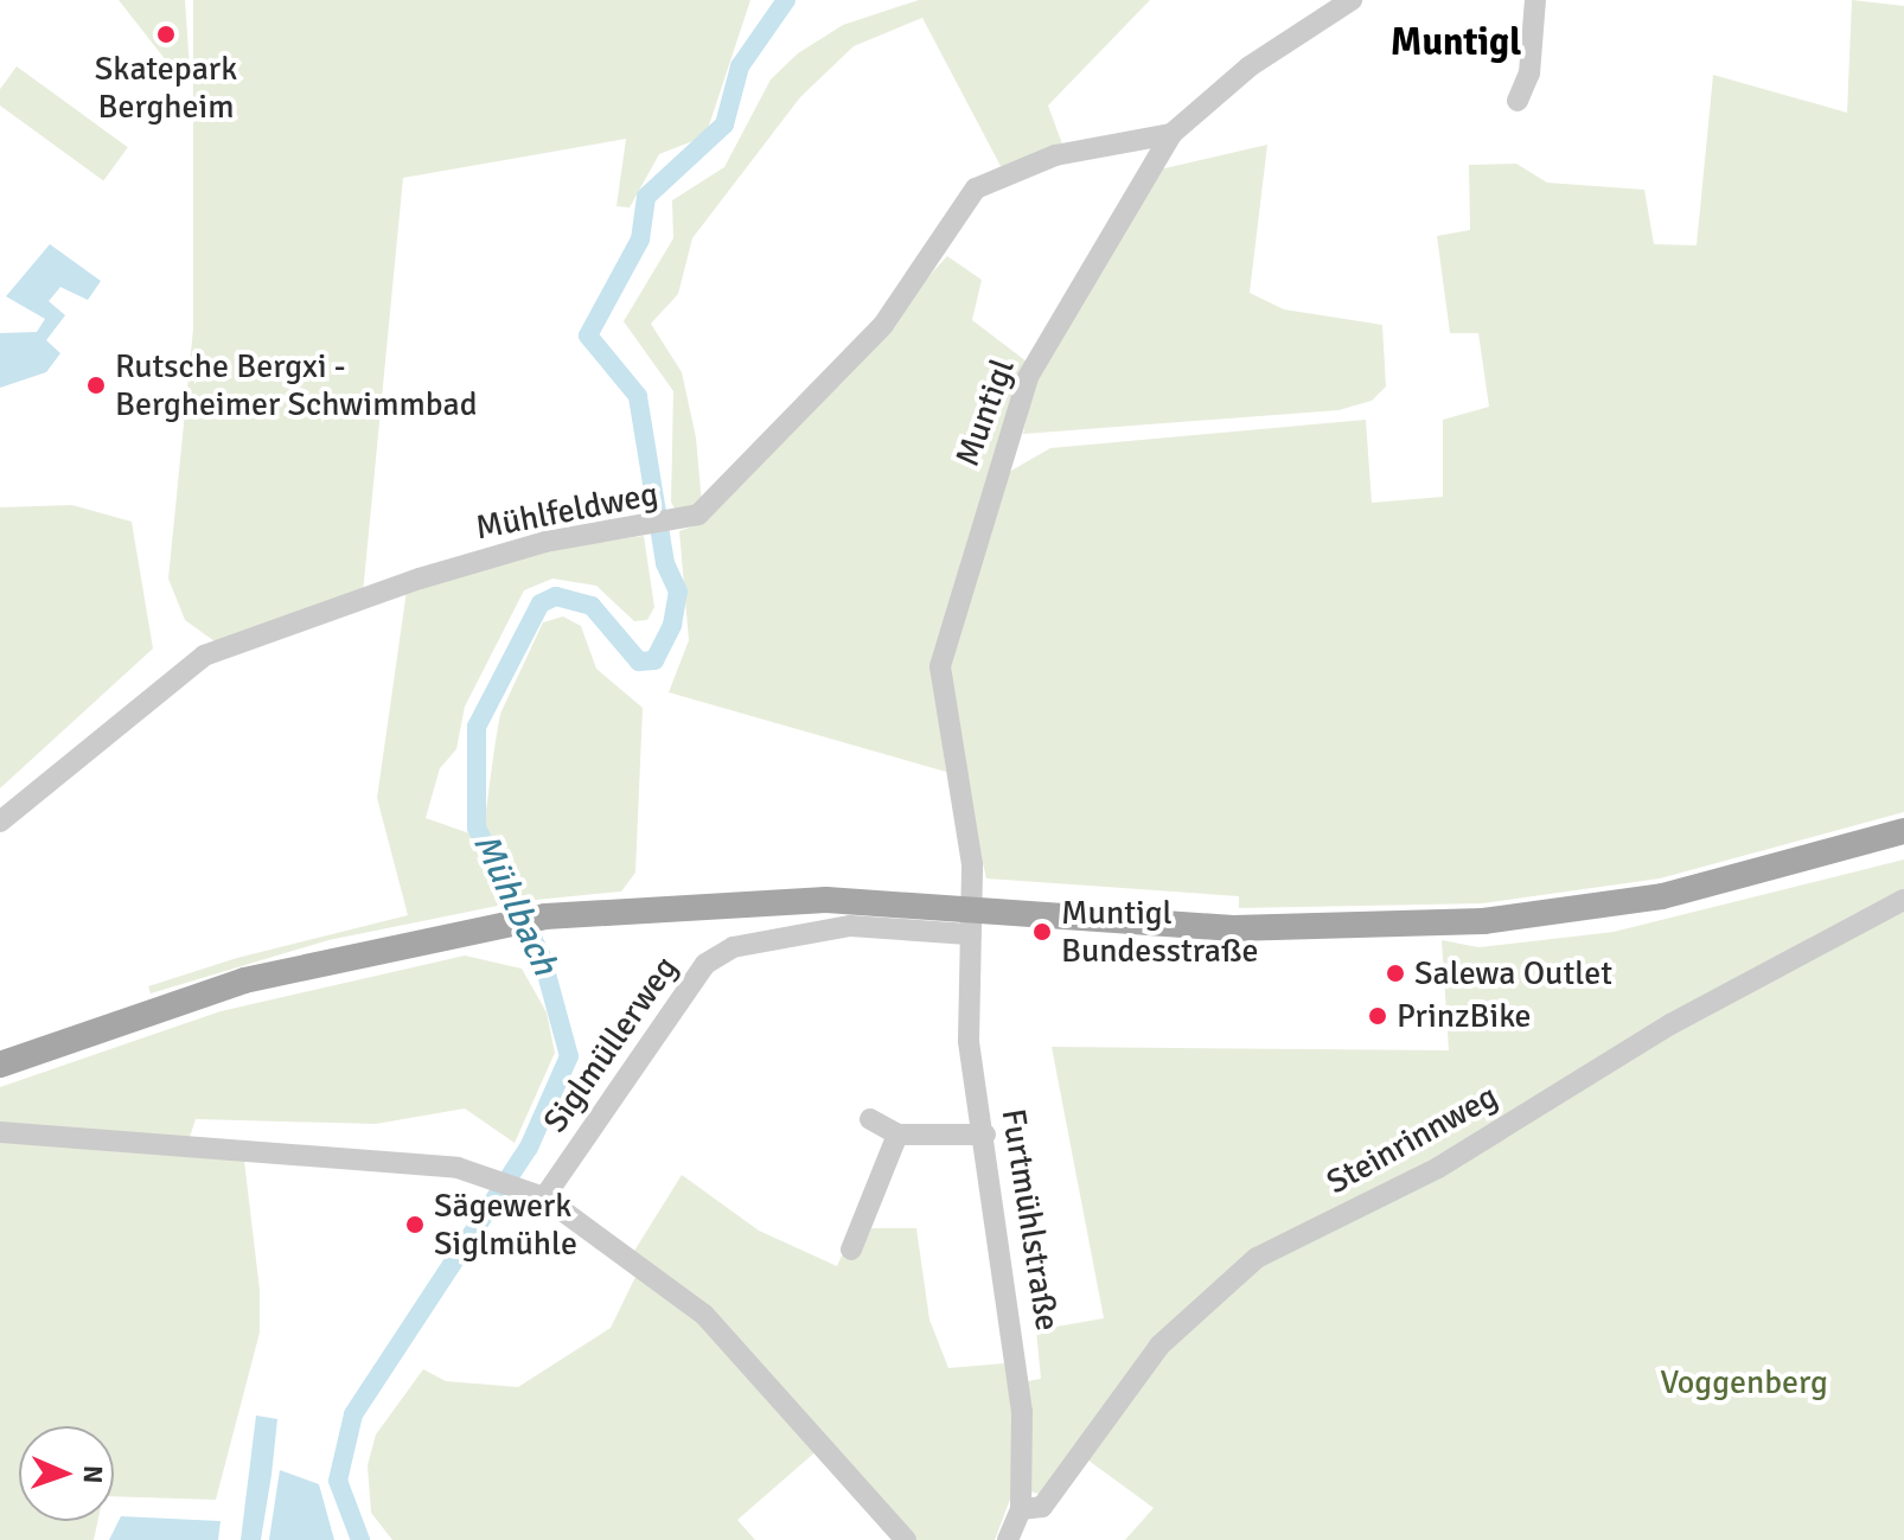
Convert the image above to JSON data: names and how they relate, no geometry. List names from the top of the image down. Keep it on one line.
{"streets":{"street":["Muntigl","Mühlfeldweg","Siglmüllerweg","Steinrinnweg","Furtmühlstraße"]},"crossings":[["Muntigl","Mühlfeldweg"],["Muntigl","Siglmüllerweg"],["Muntigl","Furtmühlstraße"],["Siglmüllerweg","Furtmühlstraße"],["Steinrinnweg","Furtmühlstraße"]],"districts":["Muntigl"],"water":["Mühlbach"],"parks":["Voggenberg"],"places":["Skatepark Bergheim","Rutsche Bergxi - Bergheimer Schwimmbad","Muntigl Bundesstraße","Salewa Outlet","PrinzBike","Sägewerk Siglmühle"],"north":"right"}
